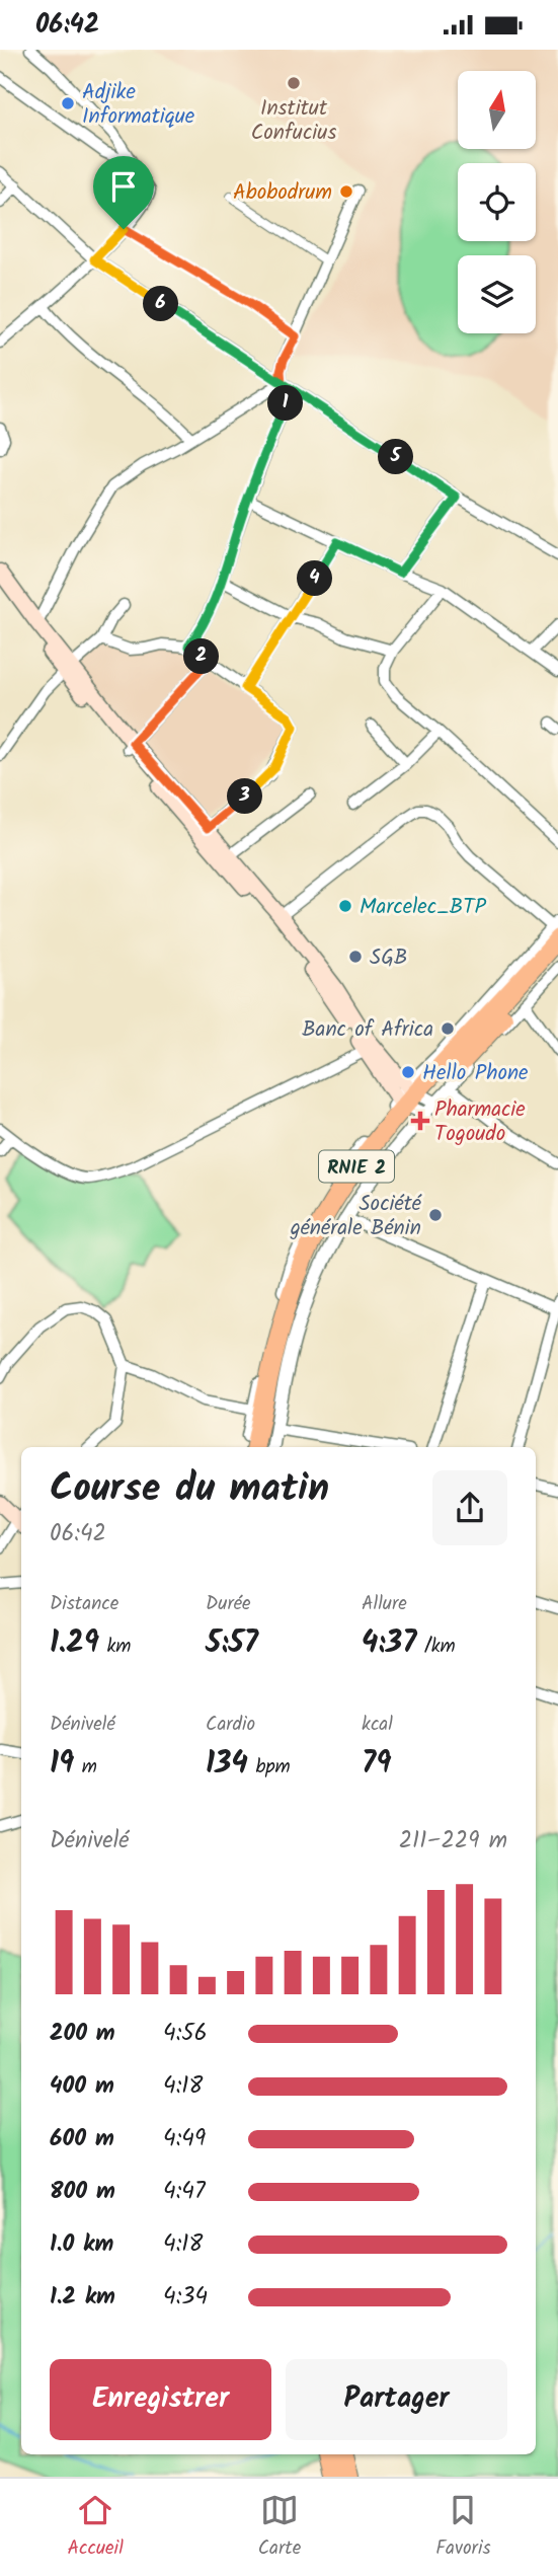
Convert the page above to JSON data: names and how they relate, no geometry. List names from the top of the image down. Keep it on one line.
{"streets":{"highway":["RNIE 2"]},"places":{"other":["Institut Confucius","Adjike Informatique","Abobodrum","Marcelec_BTP","SGB","Banc of Africa","Hello Phone","Société générale Bénin"],"health":["Pharmacie Togoudo"]},"north":"top","page":{"status":"06:42","pins":["6","1","5","4","2","3"],"heading":["Course du matin","06:42"],"stats":[["Distance","1.29 km"],["Durée","5:57"],["Allure","4:37 /km"],["Dénivelé","19 m"],["Cardio","134 bpm"],["kcal","79"]],"chart":["Dénivelé","211–229 m"],"list":[{"name":"200 m","note":"4:56"},{"name":"400 m","note":"4:18"},{"name":"600 m","note":"4:49"},{"name":"800 m","note":"4:47"},{"name":"1.0 km","note":"4:18"},{"name":"1.2 km","note":"4:34"}],"buttons":["Enregistrer","Partager"],"tabs":["Accueil","Carte","Favoris"]}}
